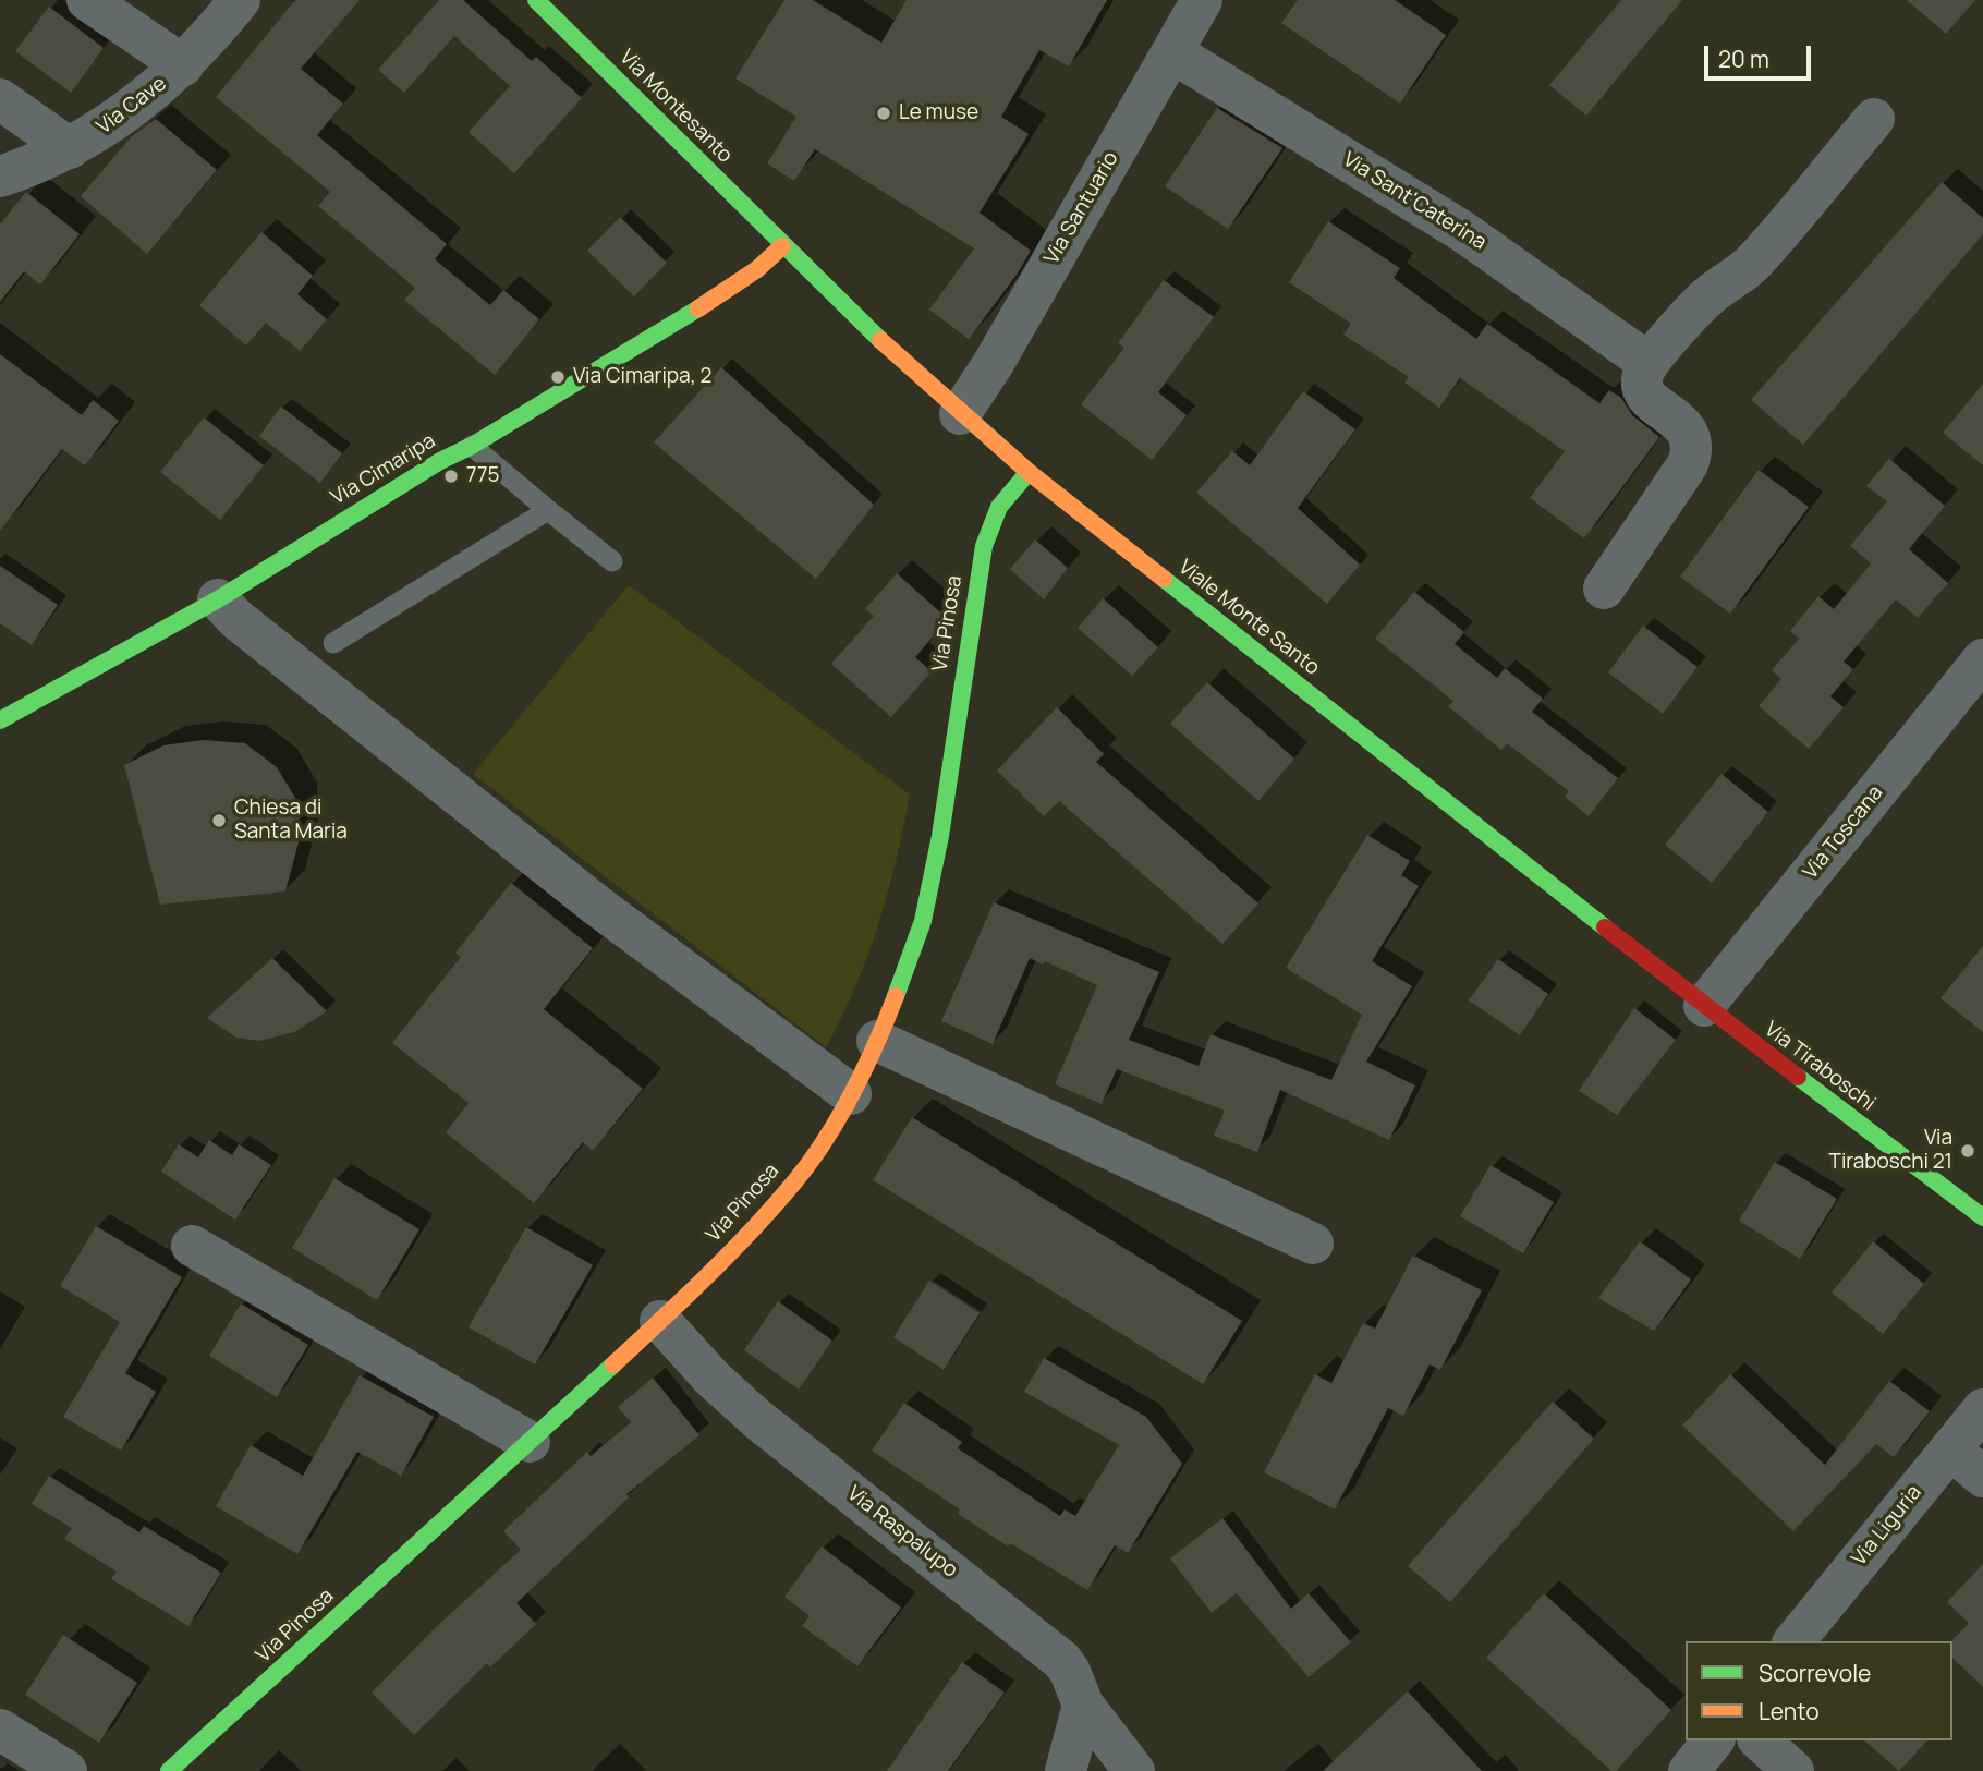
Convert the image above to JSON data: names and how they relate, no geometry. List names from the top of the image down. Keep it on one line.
{"streets":{"street":["Via Cave","Via Montesanto","Via Sant'Caterina","Via Santuario","Via Cimaripa","Viale Monte Santo","Via Pinosa","Via Toscana","Via Tiraboschi","Via Liguria","Via Raspalupo"]},"crossings":[["Via Montesanto","Via Cimaripa"],["Via Montesanto","Viale Monte Santo"],["Via Sant'Caterina","Via Santuario"],["Via Santuario","Viale Monte Santo"],["Via Cimaripa","Viale Monte Santo"],["Viale Monte Santo","Via Pinosa"],["Viale Monte Santo","Via Toscana"],["Viale Monte Santo","Via Tiraboschi"],["Via Pinosa","Via Raspalupo"],["Via Toscana","Via Tiraboschi"]],"places":["Le muse","Via Cimaripa, 2","775","Chiesa di Santa Maria","Via Tiraboschi 21"],"legend":["Scorrevole","Lento"],"scale_bar":"20 m"}
